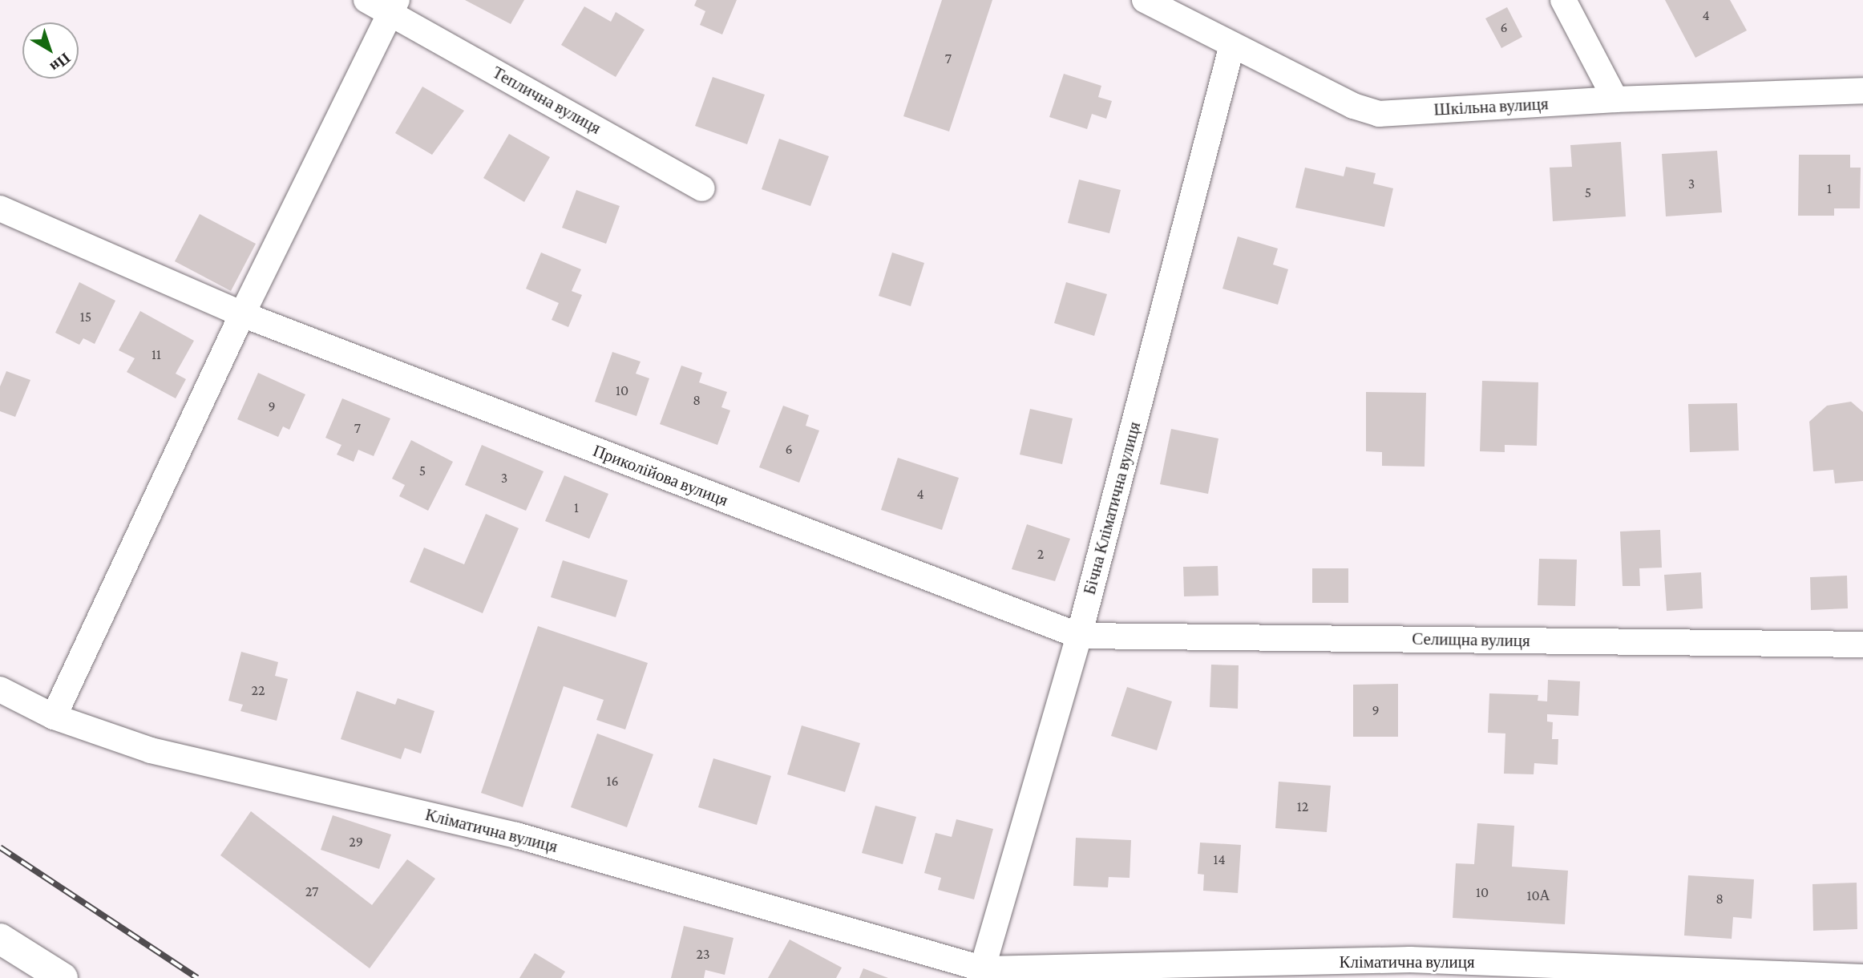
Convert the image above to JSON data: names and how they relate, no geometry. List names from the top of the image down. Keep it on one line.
{"streets":{"street":["Теплична вулиця","Шкільна вулиця","Приколійова вулиця","Бічна Кліматична вулиця","Селищна вулиця","Кліматична вулиця"]},"crossings":[["Шкільна вулиця","Бічна Кліматична вулиця"],["Приколійова вулиця","Бічна Кліматична вулиця"],["Приколійова вулиця","Селищна вулиця"],["Бічна Кліматична вулиця","Селищна вулиця"],["Бічна Кліматична вулиця","Кліматична вулиця"]],"house_numbers":["4","6","7","3","1","5","15","11","10","8","9","7","6","5","3","4","1","2","22","9","16","12","29","14","27","10","10А","8","23"],"north":"bottom right"}
